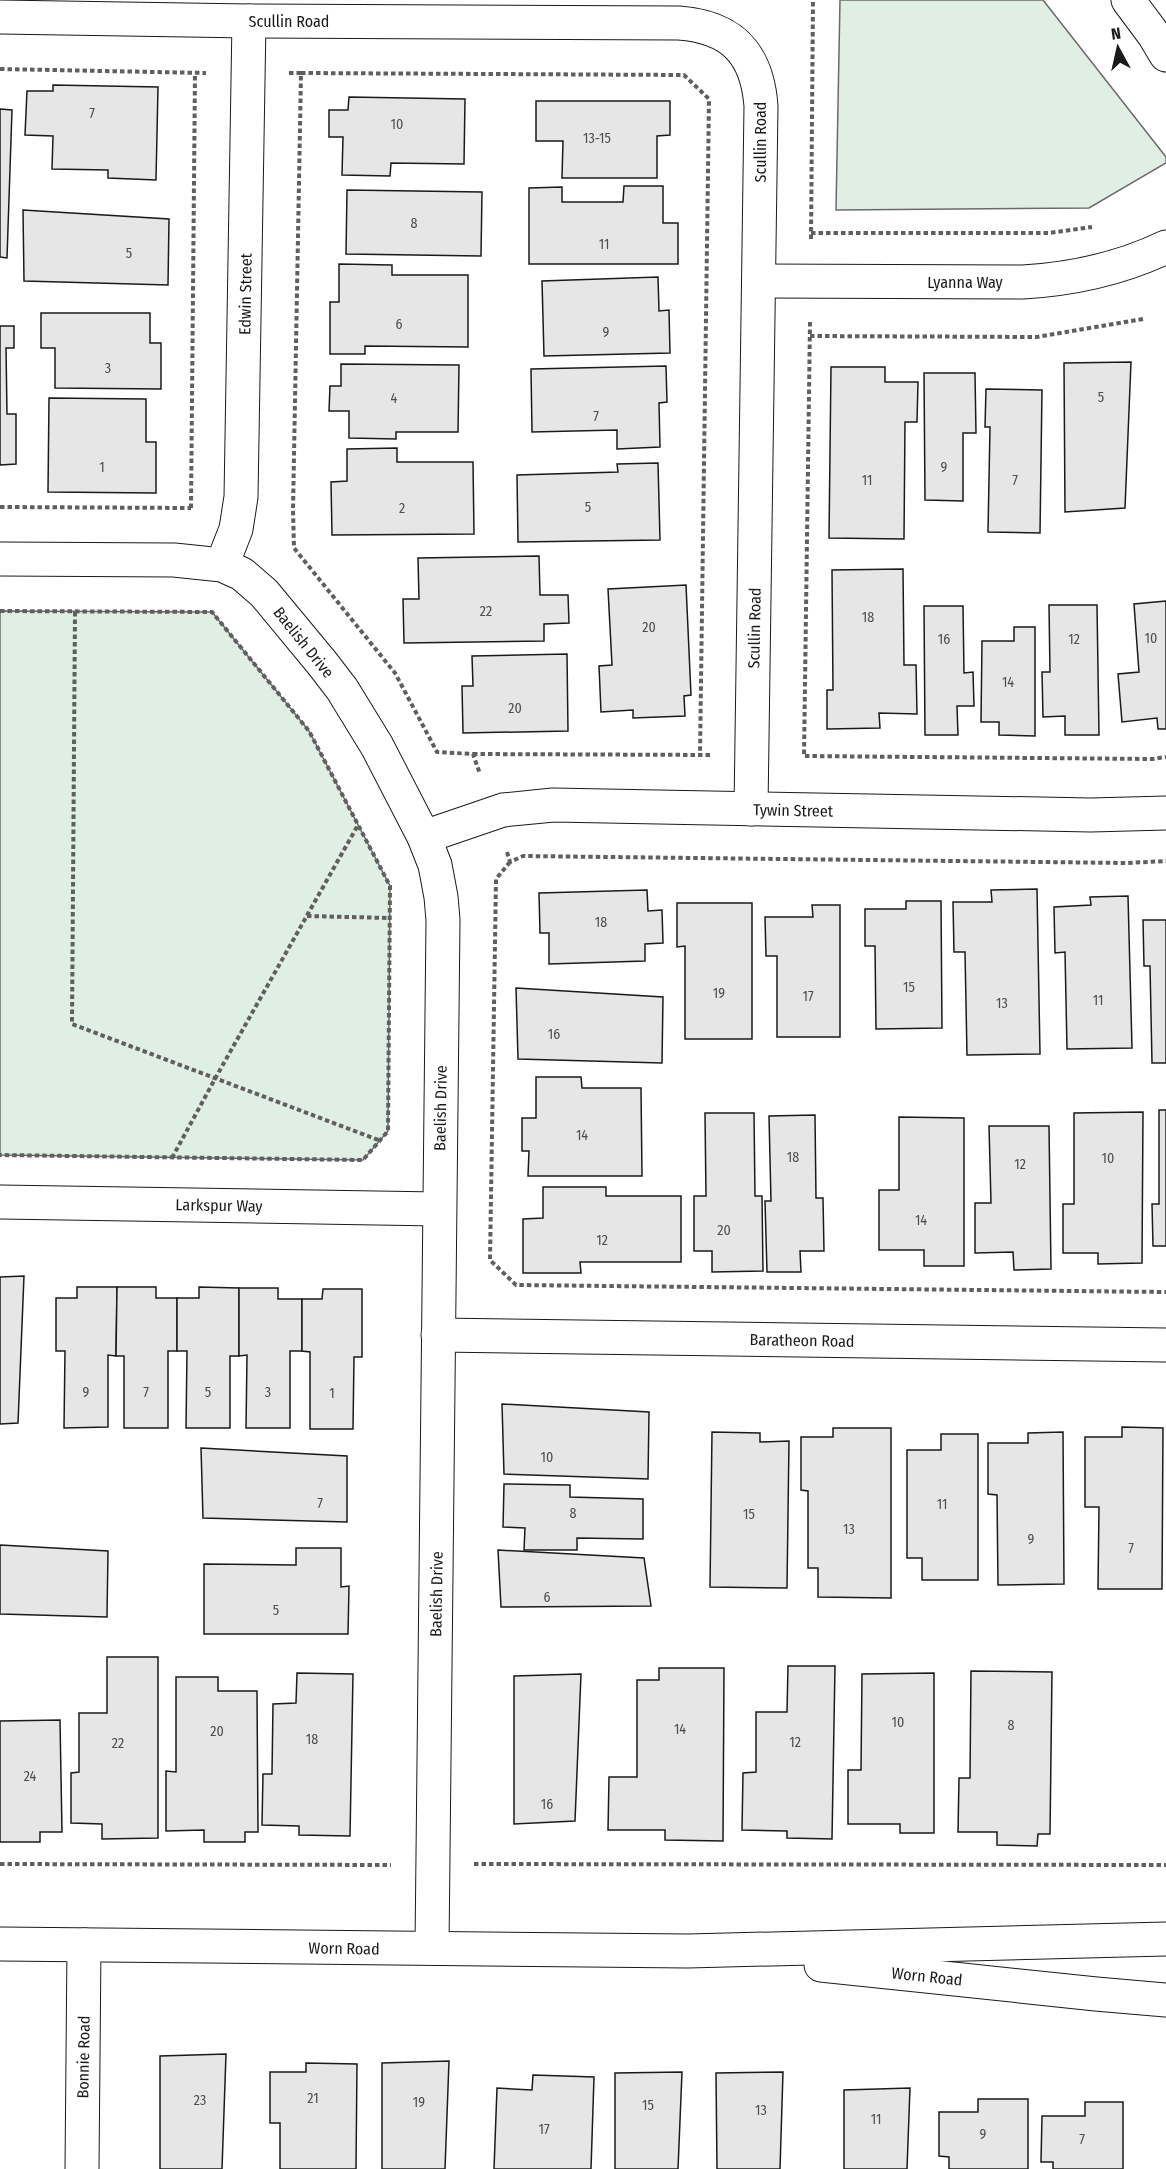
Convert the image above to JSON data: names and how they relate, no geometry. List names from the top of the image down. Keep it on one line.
{"streets":{"street":["Scullin Road","Lyanna Way","Edwin Street","Baelish Drive","Tywin Street","Larkspur Way","Baratheon Road","Worn Road","Bonnie Road"]},"crossings":[["Scullin Road","Lyanna Way"],["Scullin Road","Edwin Street"],["Scullin Road","Tywin Street"],["Edwin Street","Baelish Drive"],["Baelish Drive","Tywin Street"],["Baelish Drive","Larkspur Way"],["Baelish Drive","Baratheon Road"],["Baelish Drive","Worn Road"],["Worn Road","Bonnie Road"]],"house_numbers":["7","10","13-15","8","11","5","6","9","3","5","4","7","1","9","11","7","5","2","22","18","20","10","16","12","14","20","18","15","19","17","11","13","16","14","18","10","12","14","20","12","9","7","5","3","1","10","7","11","8","15","13","9","7","6","5","10","8","14","20","18","12","22","24","16","21","23","19","15","13","11","17","9","7"],"north":"top"}
